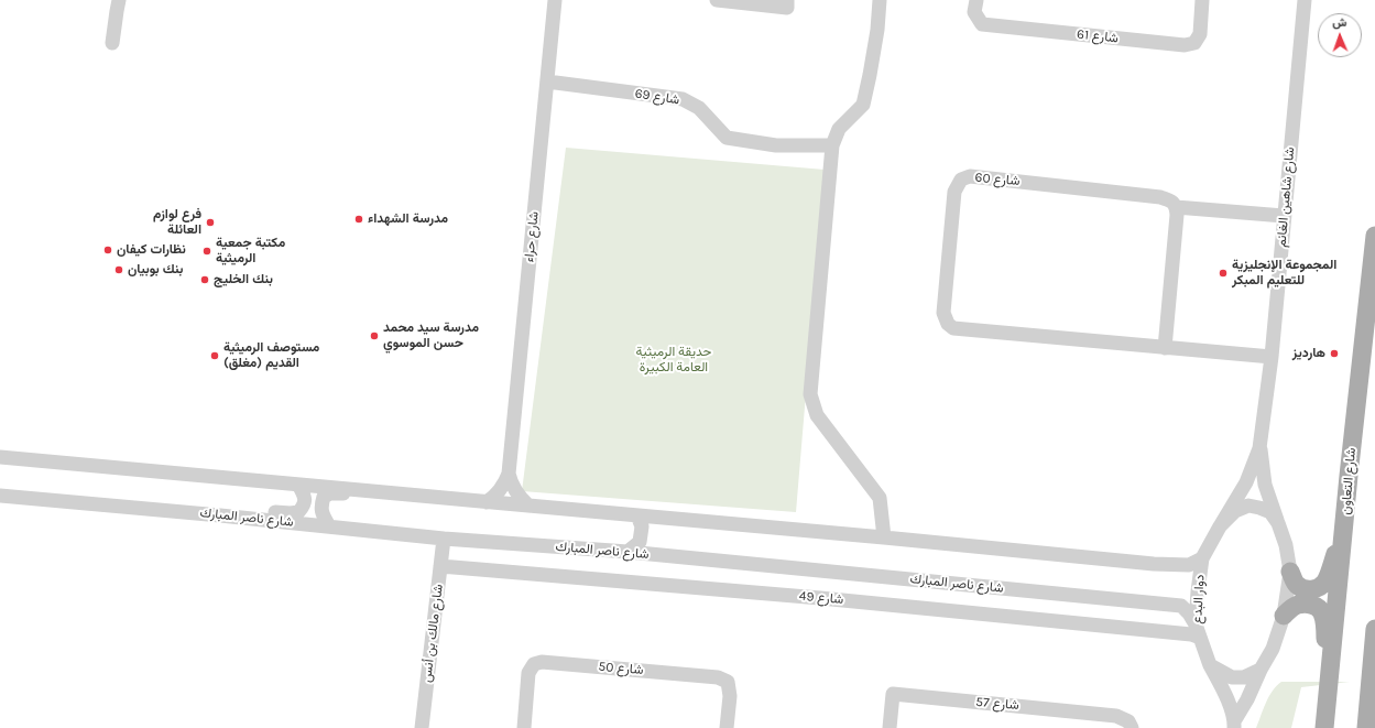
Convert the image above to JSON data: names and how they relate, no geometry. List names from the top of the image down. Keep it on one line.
{"streets":{"main road":["شارع التعاون"],"street":["شارع 61","شارع 69","شارع 60","شارع شاهين الغانم","شارع حراء","شارع ناصر المبارك","شارع 49","دوار البدع","شارع مالك بن أنس","شارع 50","شارع 57"]},"crossings":[["شارع 69","شارع حراء"],["شارع 60","شارع شاهين الغانم"],["شارع شاهين الغانم","دوار البدع"],["شارع ناصر المبارك","شارع 49"],["شارع ناصر المبارك","دوار البدع"],["شارع ناصر المبارك","شارع مالك بن أنس"],["شارع 49","دوار البدع"],["شارع 49","شارع مالك بن أنس"]],"parks":["حديقة الرميثية العامة الكبيرة"],"places":["مدرسة الشهداء","فرع لوازم العائلة","نظارات كيفان","مكتبة جمعية الرميثية","بنك بوبيان","المجموعة الإنجليزية للتعليم المبكر","بنك الخليج","مدرسة سيد محمد حسن الموسوي","هارديز","مستوصف الرميثية القديم (مغلق)"],"north":"top"}
